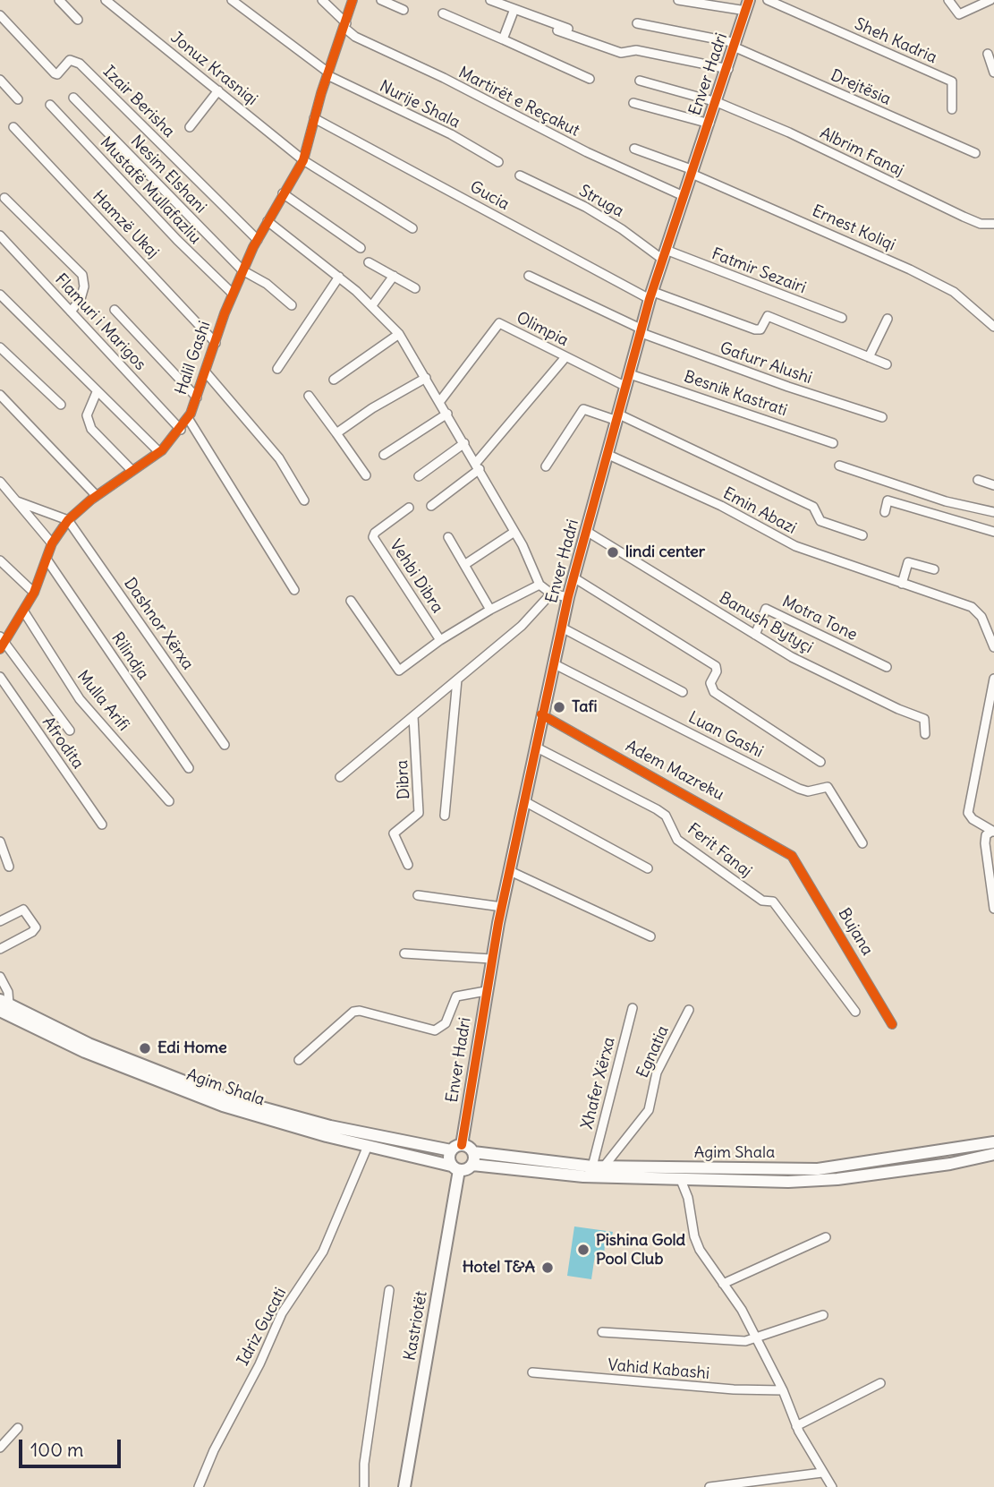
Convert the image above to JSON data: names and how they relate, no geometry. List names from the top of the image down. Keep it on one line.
{"streets":{"main road":["Enver Hadri","Agim Shala","Kastriotët"],"street":["Sheh Kadria","Jonuz Krasniqi","Drejtësia","Izair Berisha","Martirët e Reçakut","Nurije Shala","Albrim Fanaj","Nesim Elshani","Mustafë Mullafazliu","Gucia","Struga","Hamzë Ukaj","Ernest Koliqi","Fatmir Sezairi","Flamuri i Marigos","Olimpia","Halil Gashi","Gafurr Alushi","Besnik Kastrati","Emin Abazi","Vehbi Dibra","Motra Tone","Banush Bytyçi","Dashnor Xërxa","Rilindja","Mulla Arifi","Luan Gashi","Afrodita","Adem Mazreku","Dibra","Ferit Fanaj","Bujana","Egnatia","Xhafer Xërxa","Idriz Gucati","Vahid Kabashi"]},"crossings":[["Jonuz Krasniqi","Halil Gashi"],["Enver Hadri","Drejtësia"],["Enver Hadri","Martirët e Reçakut"],["Enver Hadri","Albrim Fanaj"],["Enver Hadri","Gucia"],["Enver Hadri","Struga"],["Enver Hadri","Ernest Koliqi"],["Enver Hadri","Fatmir Sezairi"],["Enver Hadri","Olimpia"],["Enver Hadri","Gafurr Alushi"],["Enver Hadri","Besnik Kastrati"],["Enver Hadri","Emin Abazi"],["Enver Hadri","Banush Bytyçi"],["Enver Hadri","Luan Gashi"],["Enver Hadri","Adem Mazreku"],["Enver Hadri","Ferit Fanaj"],["Enver Hadri","Agim Shala"],["Enver Hadri","Kastriotët"],["Izair Berisha","Halil Gashi"],["Martirët e Reçakut","Halil Gashi"],["Nurije Shala","Halil Gashi"],["Nesim Elshani","Halil Gashi"],["Mustafë Mullafazliu","Halil Gashi"],["Gucia","Halil Gashi"],["Struga","Fatmir Sezairi"],["Hamzë Ukaj","Halil Gashi"],["Flamuri i Marigos","Halil Gashi"],["Halil Gashi","Dashnor Xërxa"],["Halil Gashi","Rilindja"],["Halil Gashi","Mulla Arifi"],["Motra Tone","Banush Bytyçi"],["Adem Mazreku","Bujana"],["Egnatia","Xhafer Xërxa"],["Egnatia","Agim Shala"],["Xhafer Xërxa","Agim Shala"],["Agim Shala","Kastriotët"],["Agim Shala","Idriz Gucati"]],"places":["lindi center","Tafi","Edi Home","Pishina Gold Pool Club","Hotel T&A"],"scale_bar":"100 m"}
